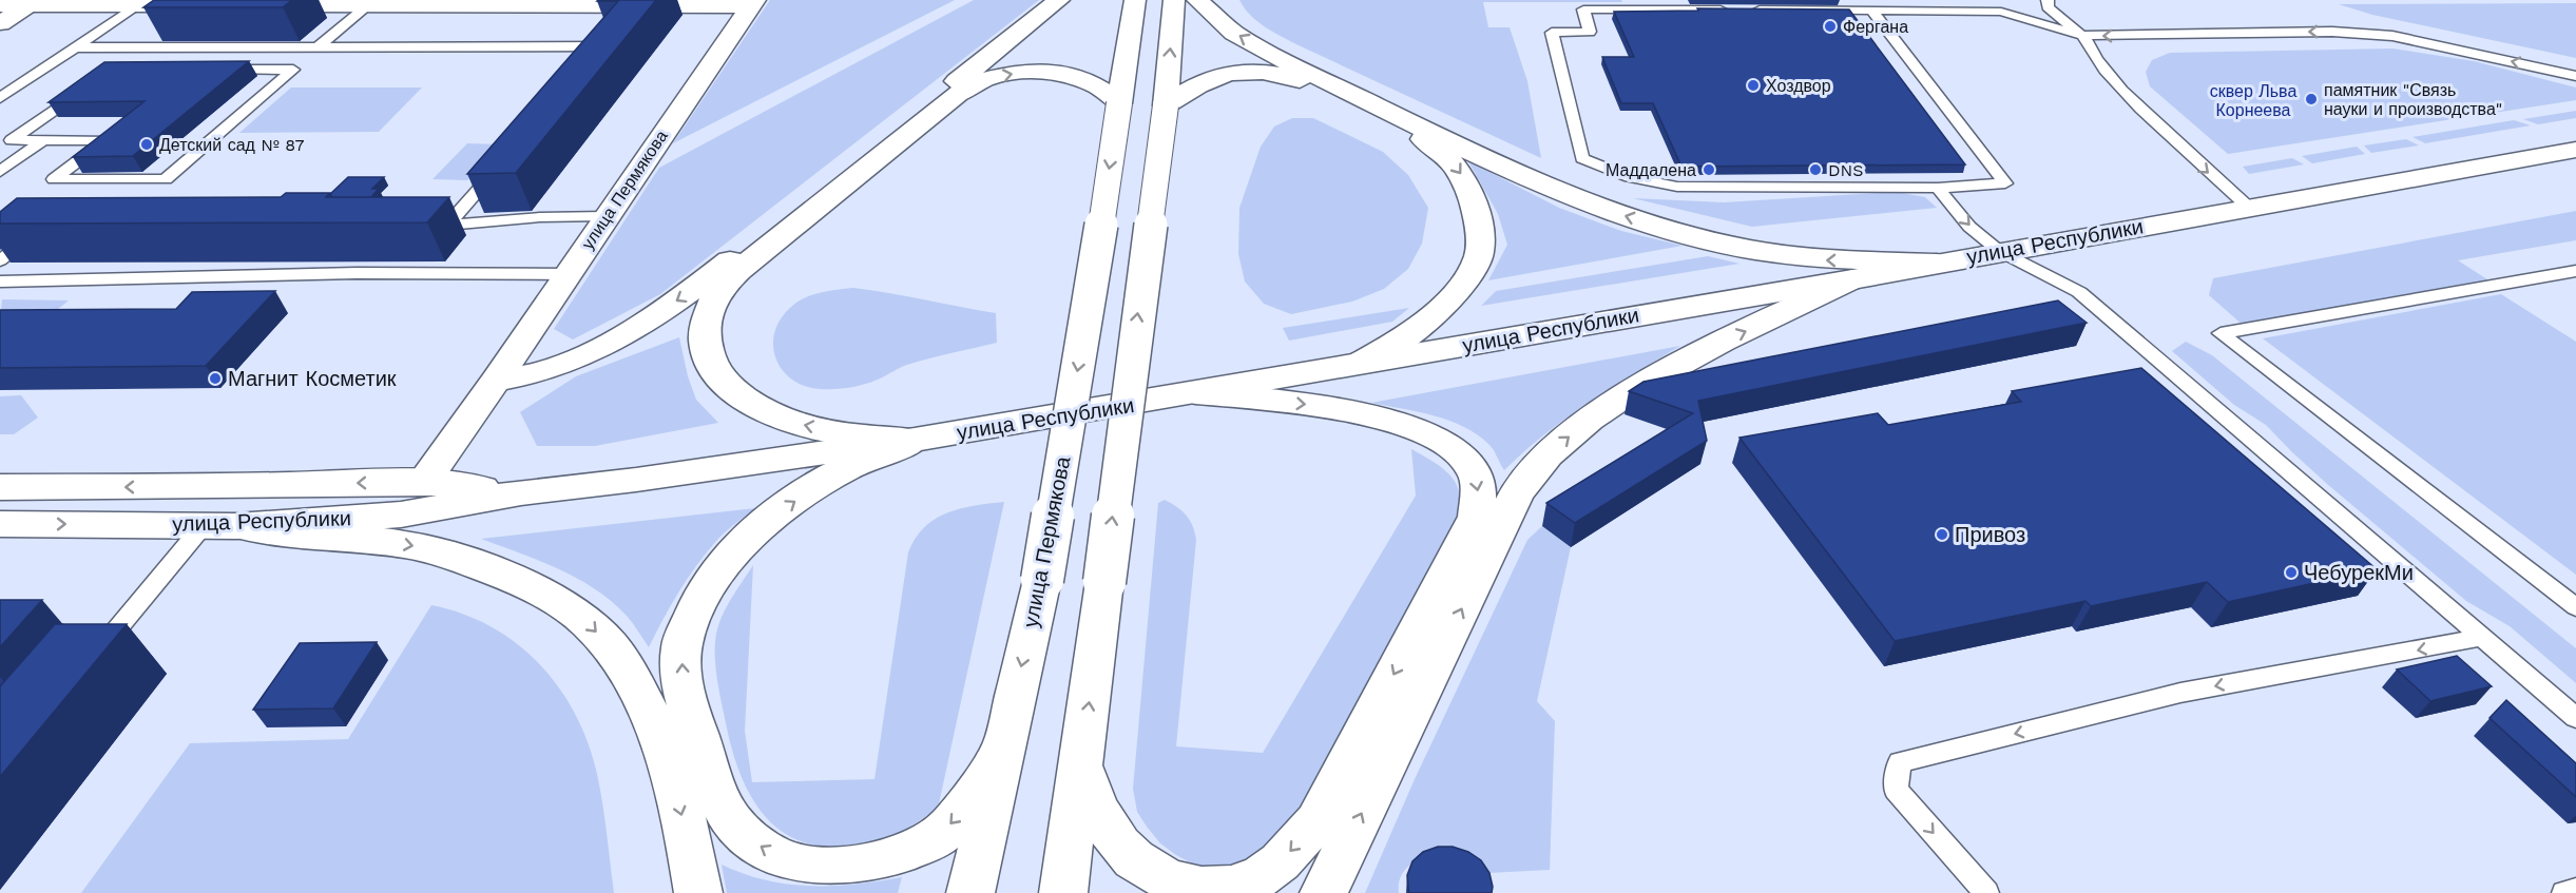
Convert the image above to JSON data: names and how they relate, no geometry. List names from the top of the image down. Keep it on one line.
{"streets":{"main road":["улица Пермякова","улица Республики"]},"crossings":[["улица Пермякова","улица Республики"]],"parks":["сквер Льва Корнеева"],"places":["Фергана","Хоздвор","памятник \"Связь науки и производства\"","Детский сад № 87","Маддалена","DNS","Магнит Косметик","Привоз","ЧебурекМи"]}
